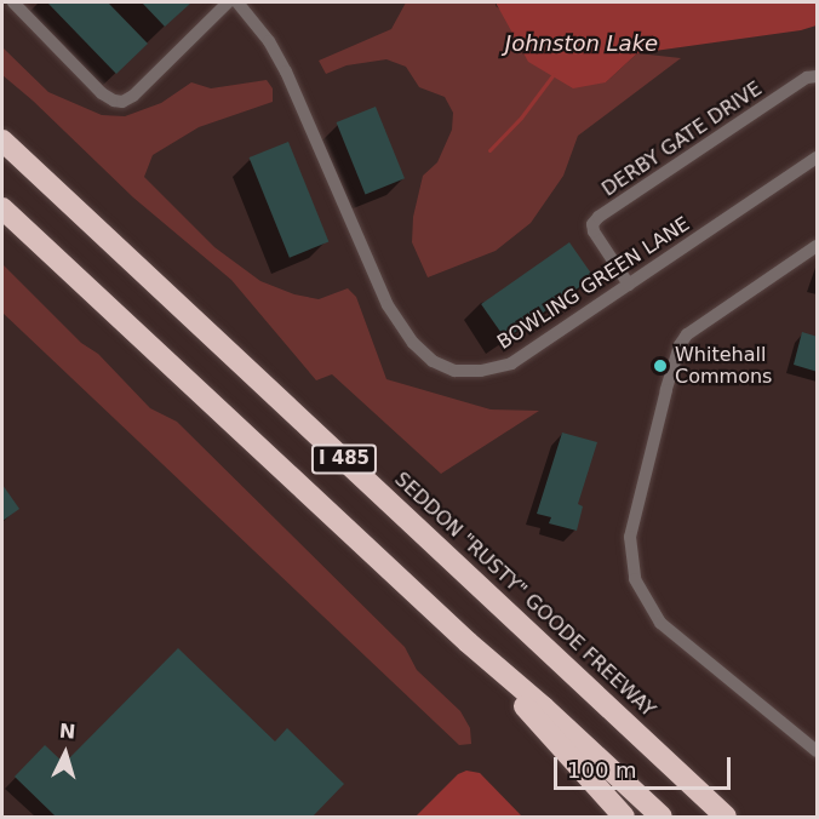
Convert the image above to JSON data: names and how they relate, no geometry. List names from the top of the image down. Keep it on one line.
{"streets":{"highway":["I 485","SEDDON \"RUSTY\" GOODE FREEWAY"],"street":["DERBY GATE DRIVE","BOWLING GREEN LANE"]},"crossings":[["DERBY GATE DRIVE","BOWLING GREEN LANE"]],"water":["Johnston Lake"],"places":["Whitehall Commons"],"scale_bar":"100 m","north":"top"}
